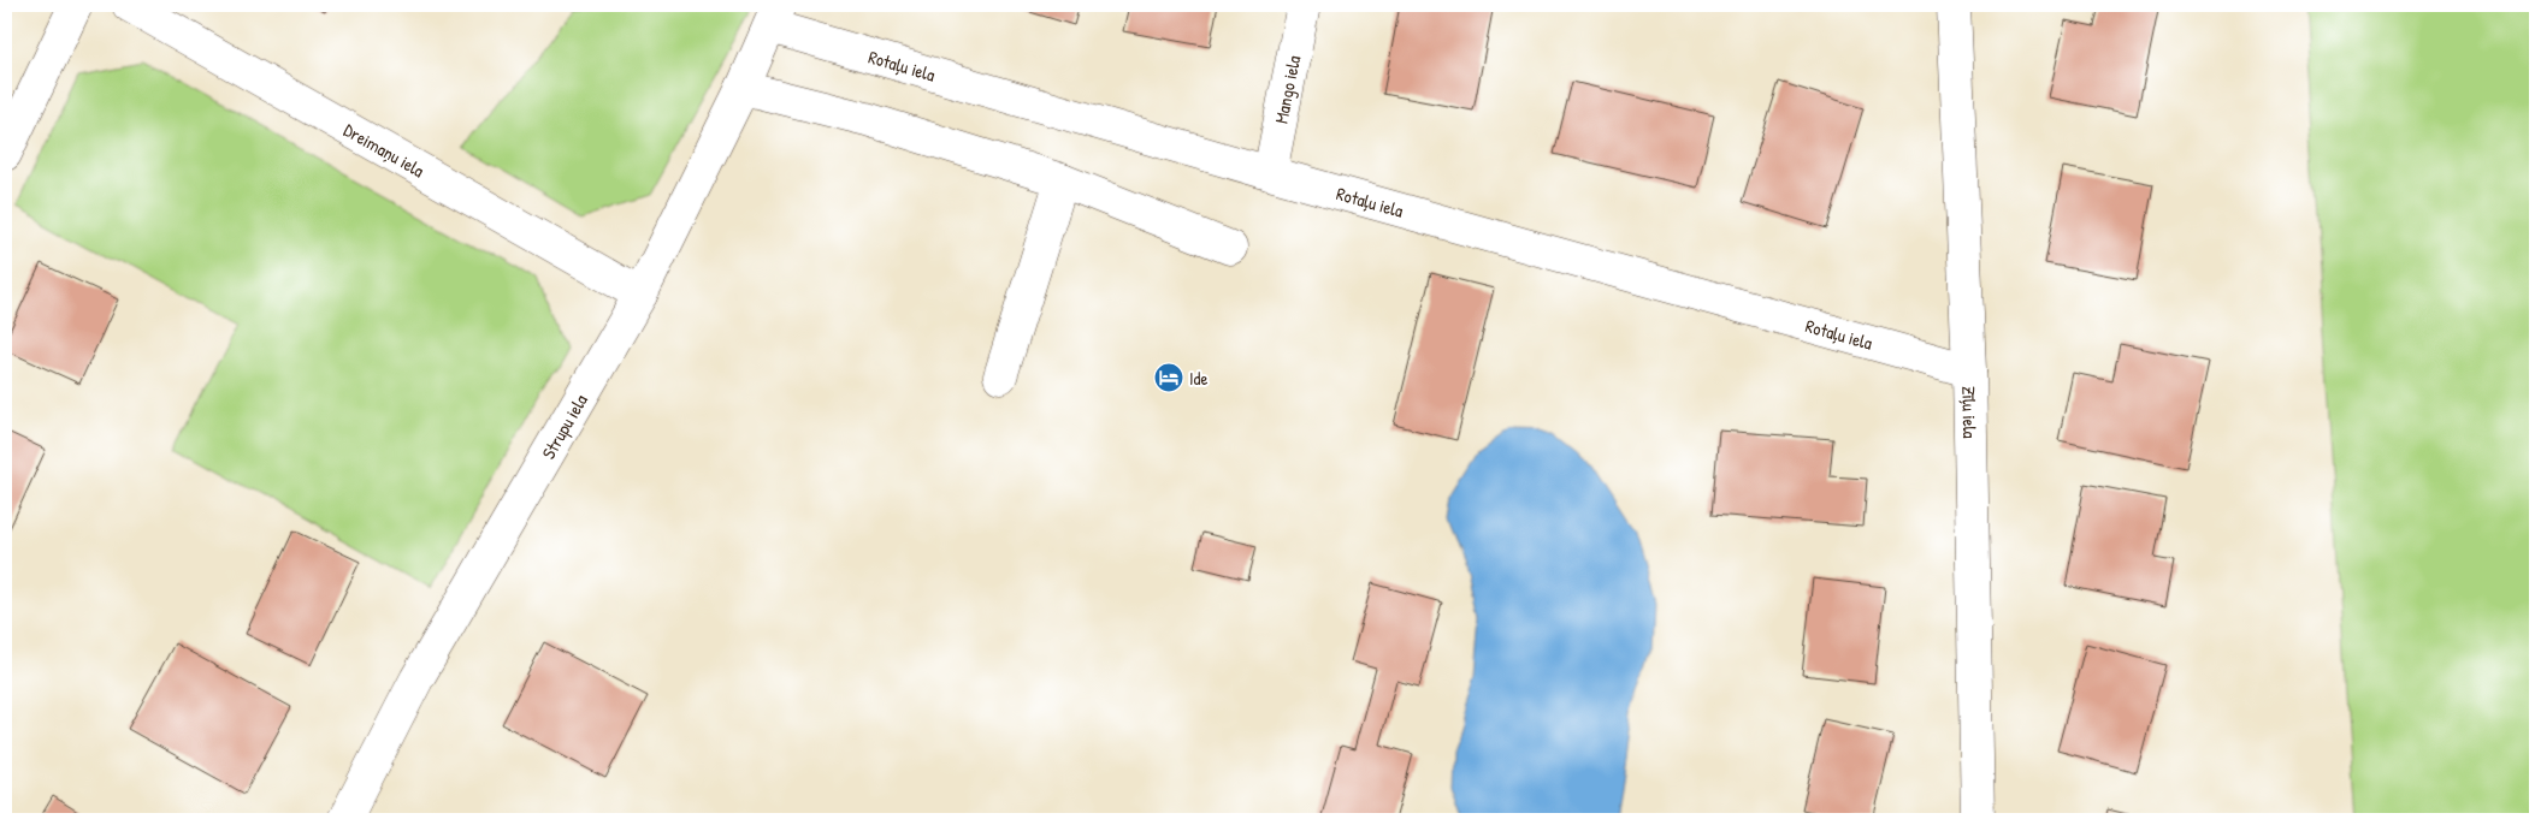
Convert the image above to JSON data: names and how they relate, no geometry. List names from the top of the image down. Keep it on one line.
{"streets":{"street":["Rotaļu iela","Mango iela","Dreimaņu iela","Zīļu iela","Strupu iela"]},"crossings":[["Rotaļu iela","Mango iela"],["Rotaļu iela","Zīļu iela"],["Rotaļu iela","Strupu iela"],["Dreimaņu iela","Strupu iela"]],"places":{"hotel":["Ide"]}}
